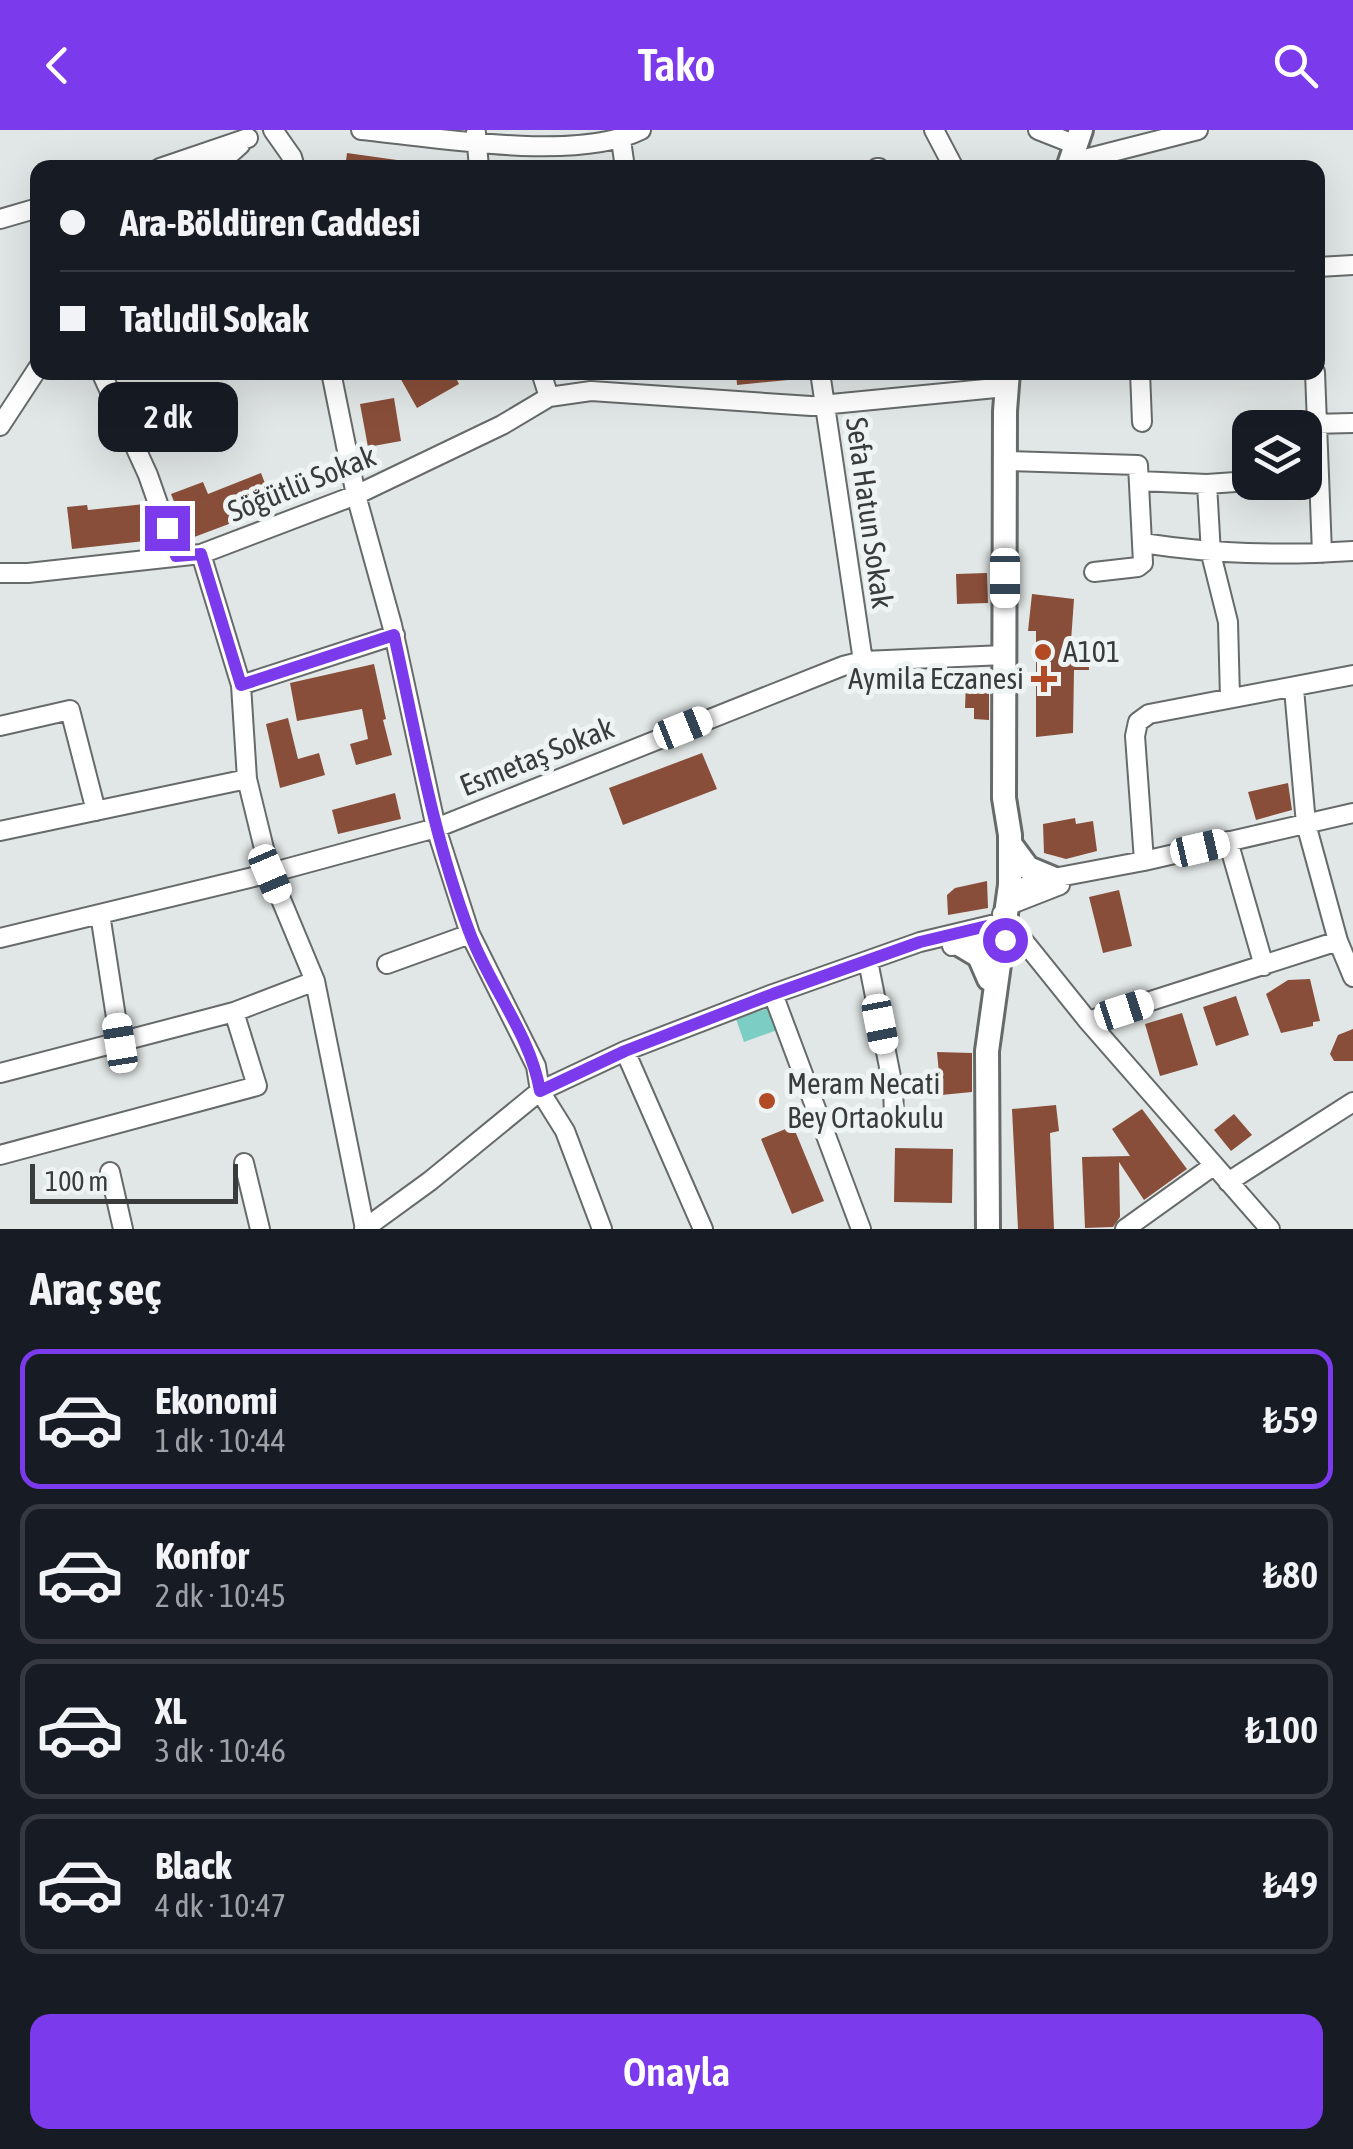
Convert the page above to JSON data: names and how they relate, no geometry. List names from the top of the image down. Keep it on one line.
{"streets":{"street":["Söğütlü Sokak","Sefa Hatun Sokak","Esmetaş Sokak"]},"crossings":[["Sefa Hatun Sokak","Esmetaş Sokak"]],"places":{"other":["A101","Meram Necati Bey Ortaokulu"],"health":["Aymila Eczanesi"]},"scale_bar":"100 m","page":{"header":"Tako","banner":["Ara-Böldüren Caddesi","Tatlıdil Sokak"],"bubble":"2 dk","scale":"100 m","heading":"Araç seç","list":[{"name":"Ekonomi","note":"1 dk · 10:44","value":"₺59"},{"name":"Konfor","note":"2 dk · 10:45","value":"₺80"},{"name":"XL","note":"3 dk · 10:46","value":"₺100"},{"name":"Black","note":"4 dk · 10:47","value":"₺49"}],"buttons":"Onayla"}}
